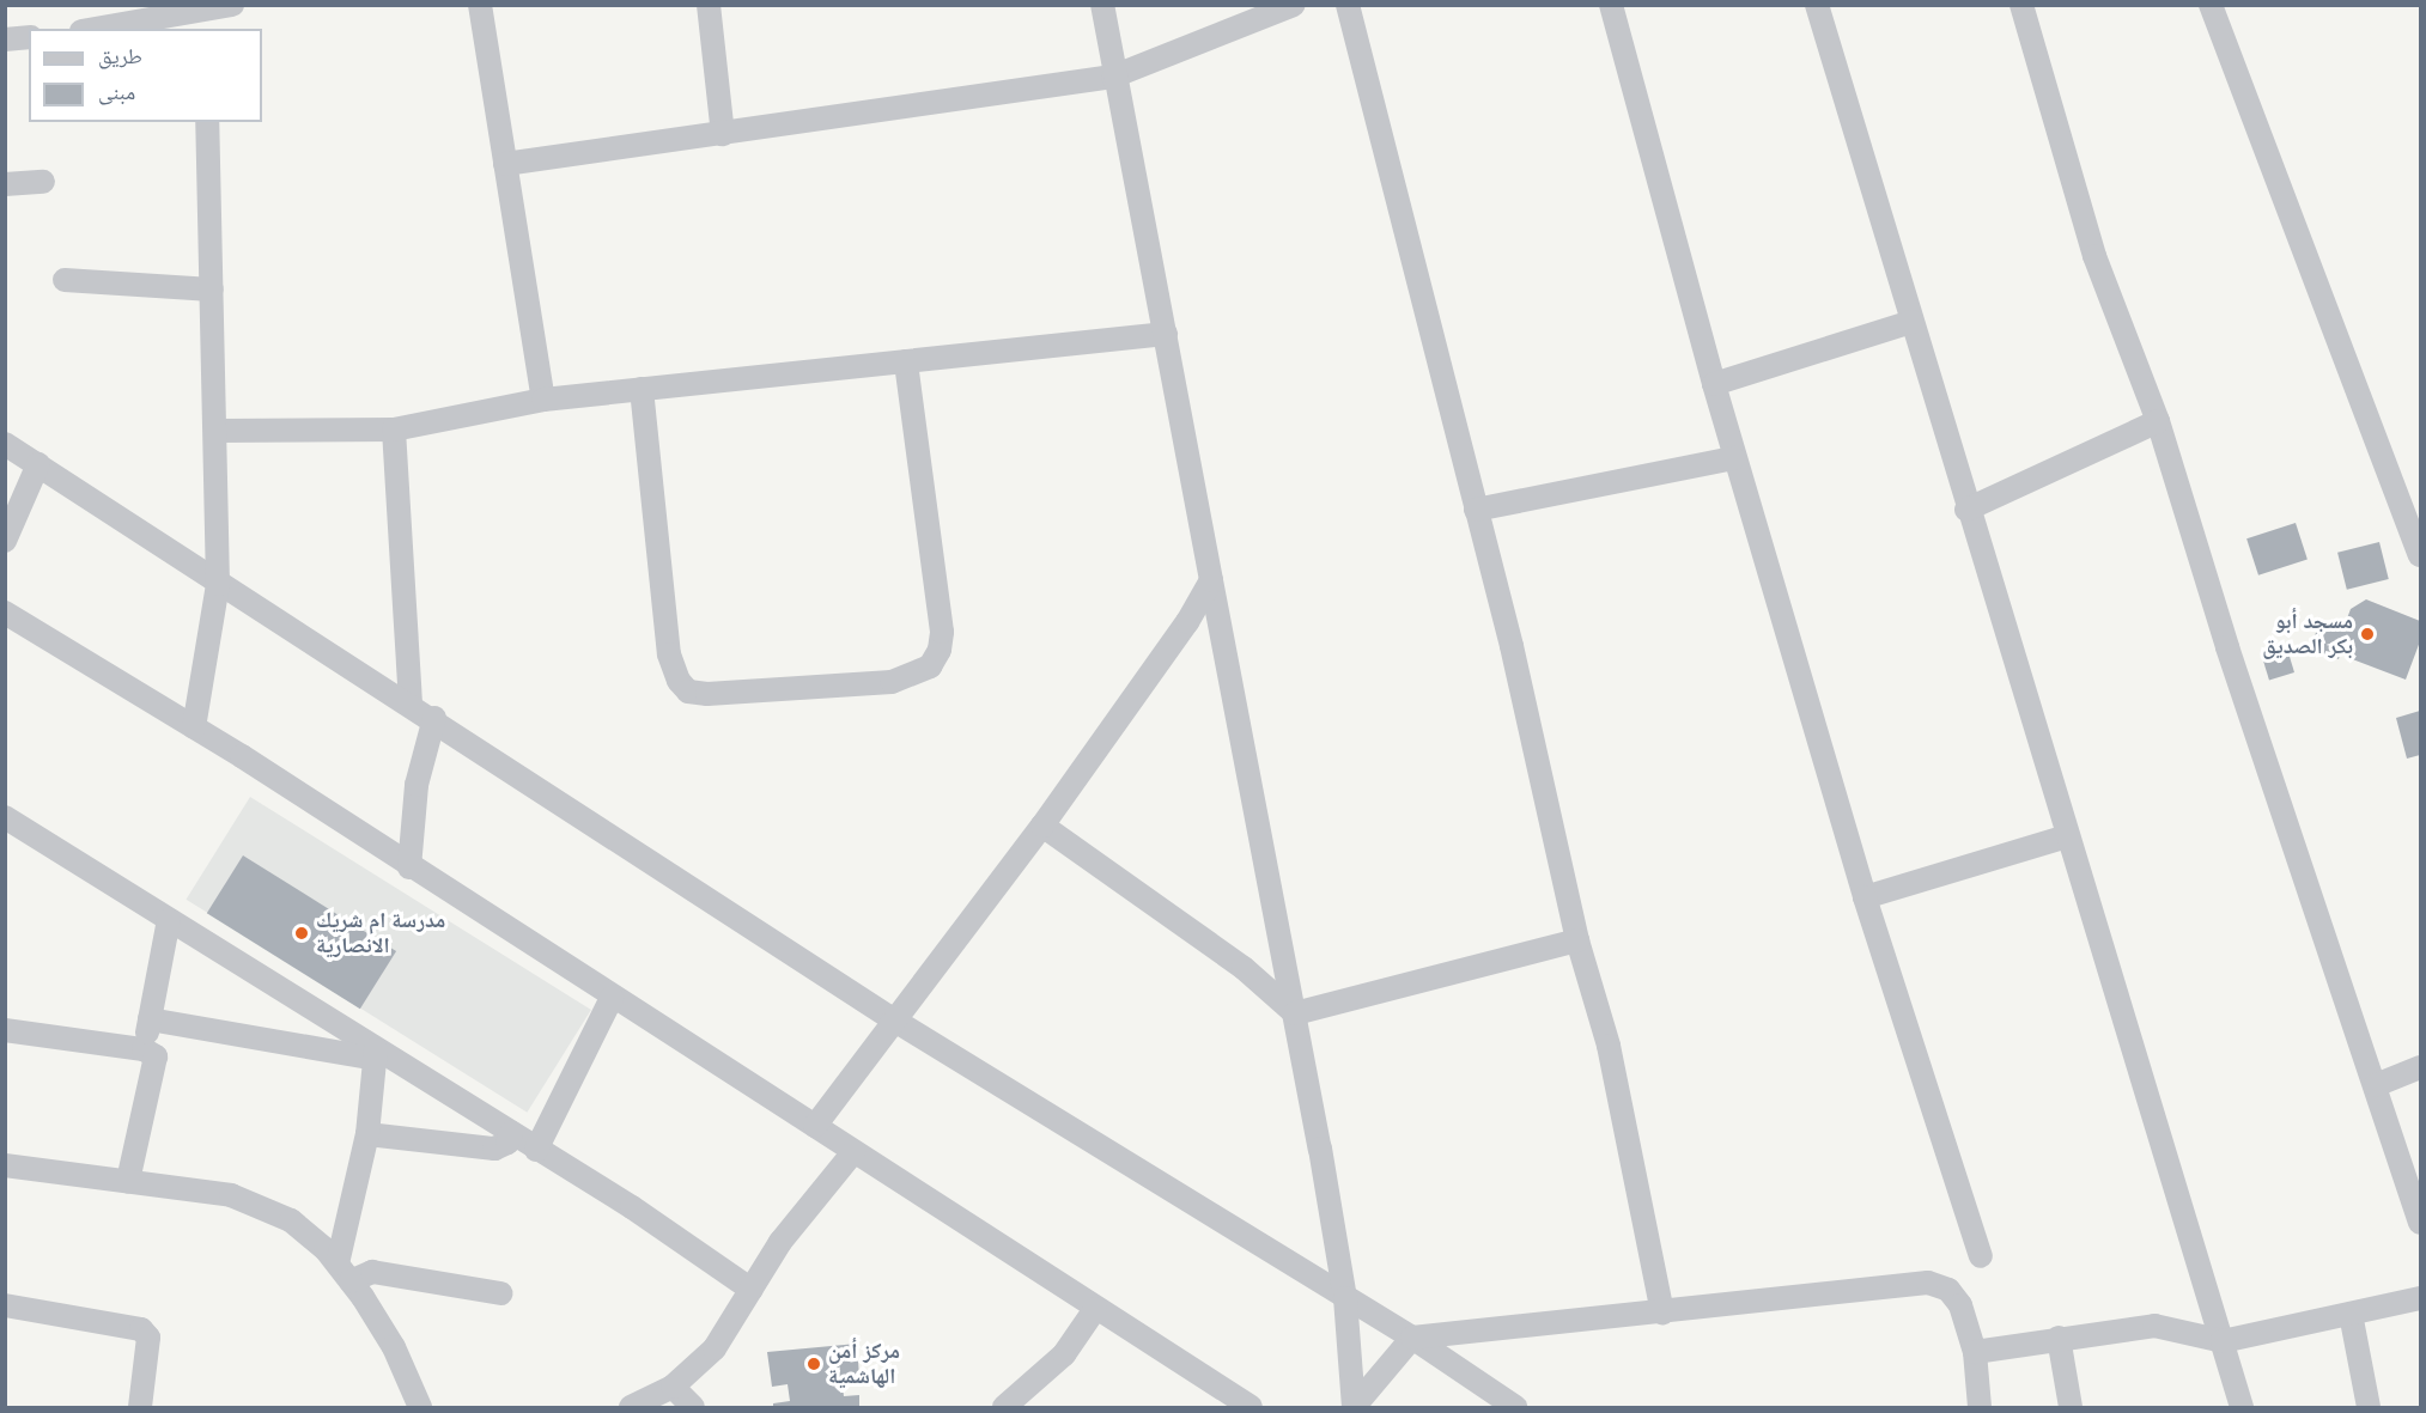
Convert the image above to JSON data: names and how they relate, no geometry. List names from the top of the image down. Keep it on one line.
{"places":["مسجد أبو بكر الصديق","مدرسة ام شريك الانصارية","مركز أمن الهاشمية"],"legend":["طريق","مبنى"]}
